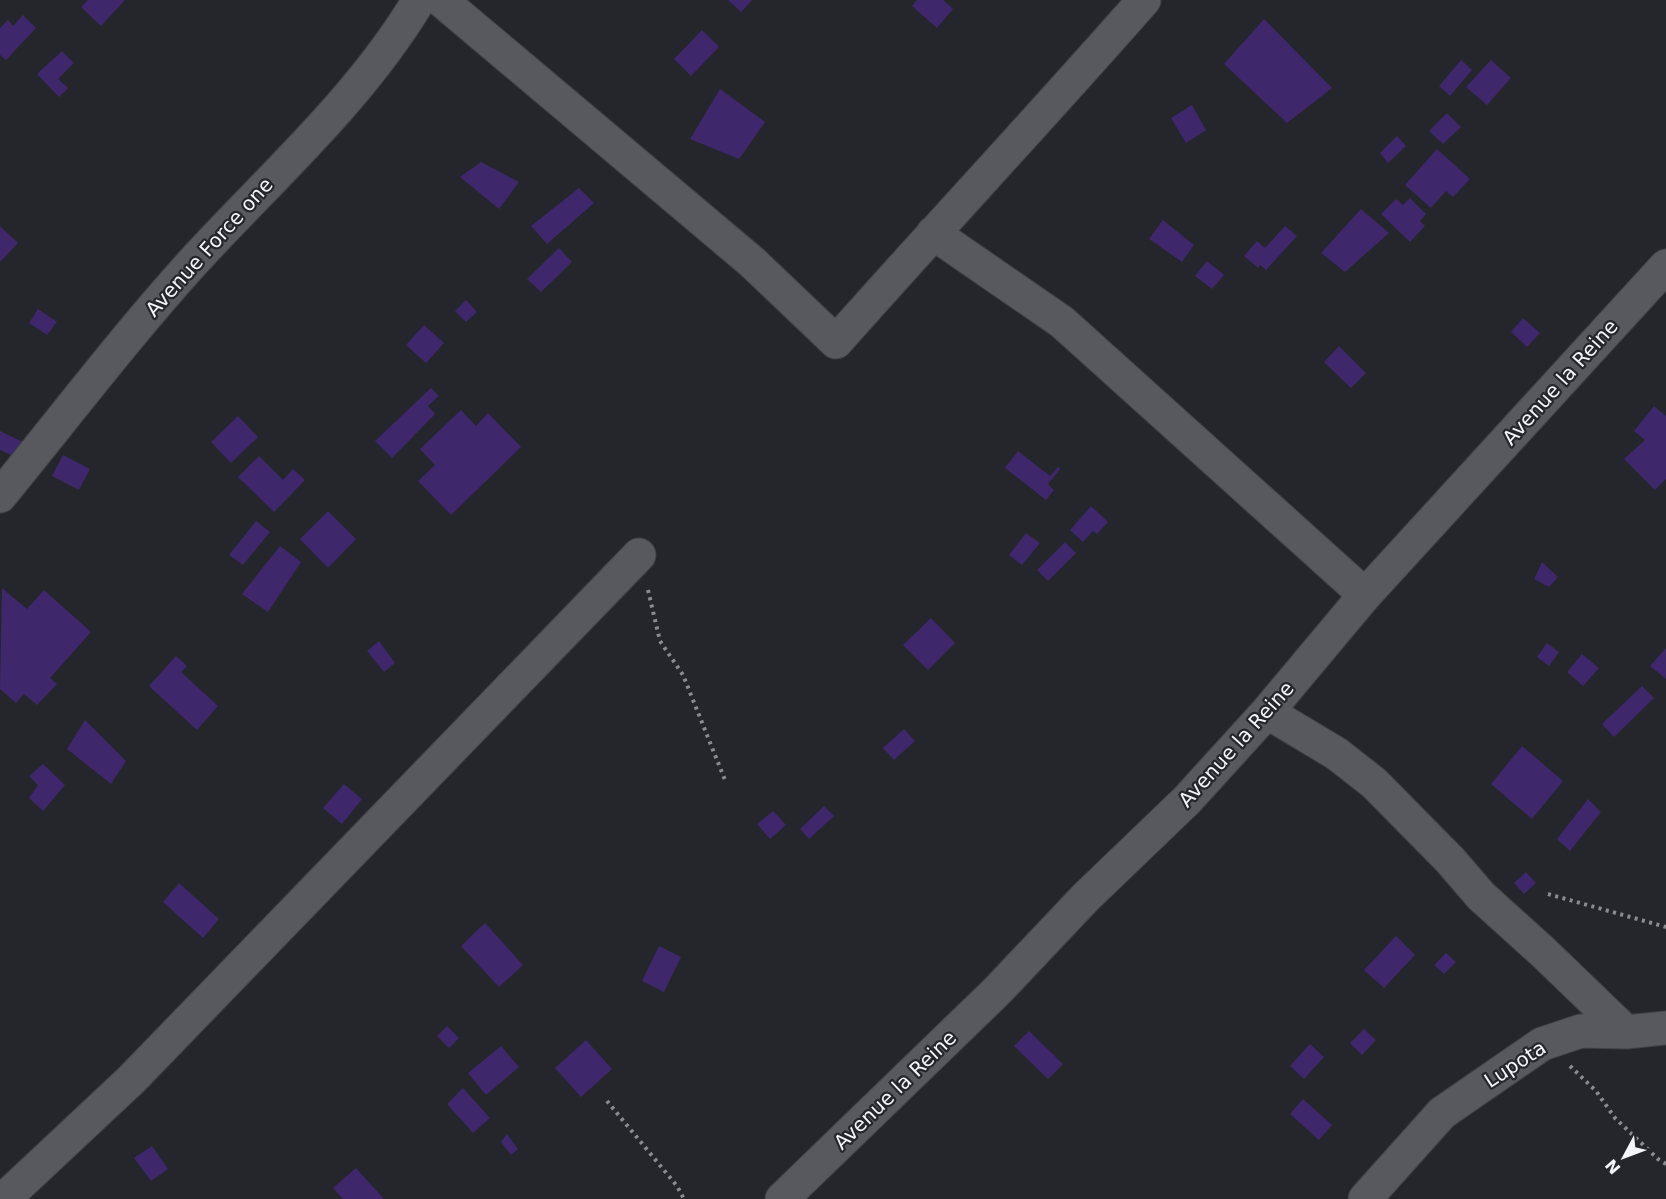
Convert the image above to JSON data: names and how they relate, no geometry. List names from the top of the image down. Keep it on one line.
{"streets":{"street":["Avenue Force one","Avenue la Reine","Lupota"]},"north":"bottom left"}
